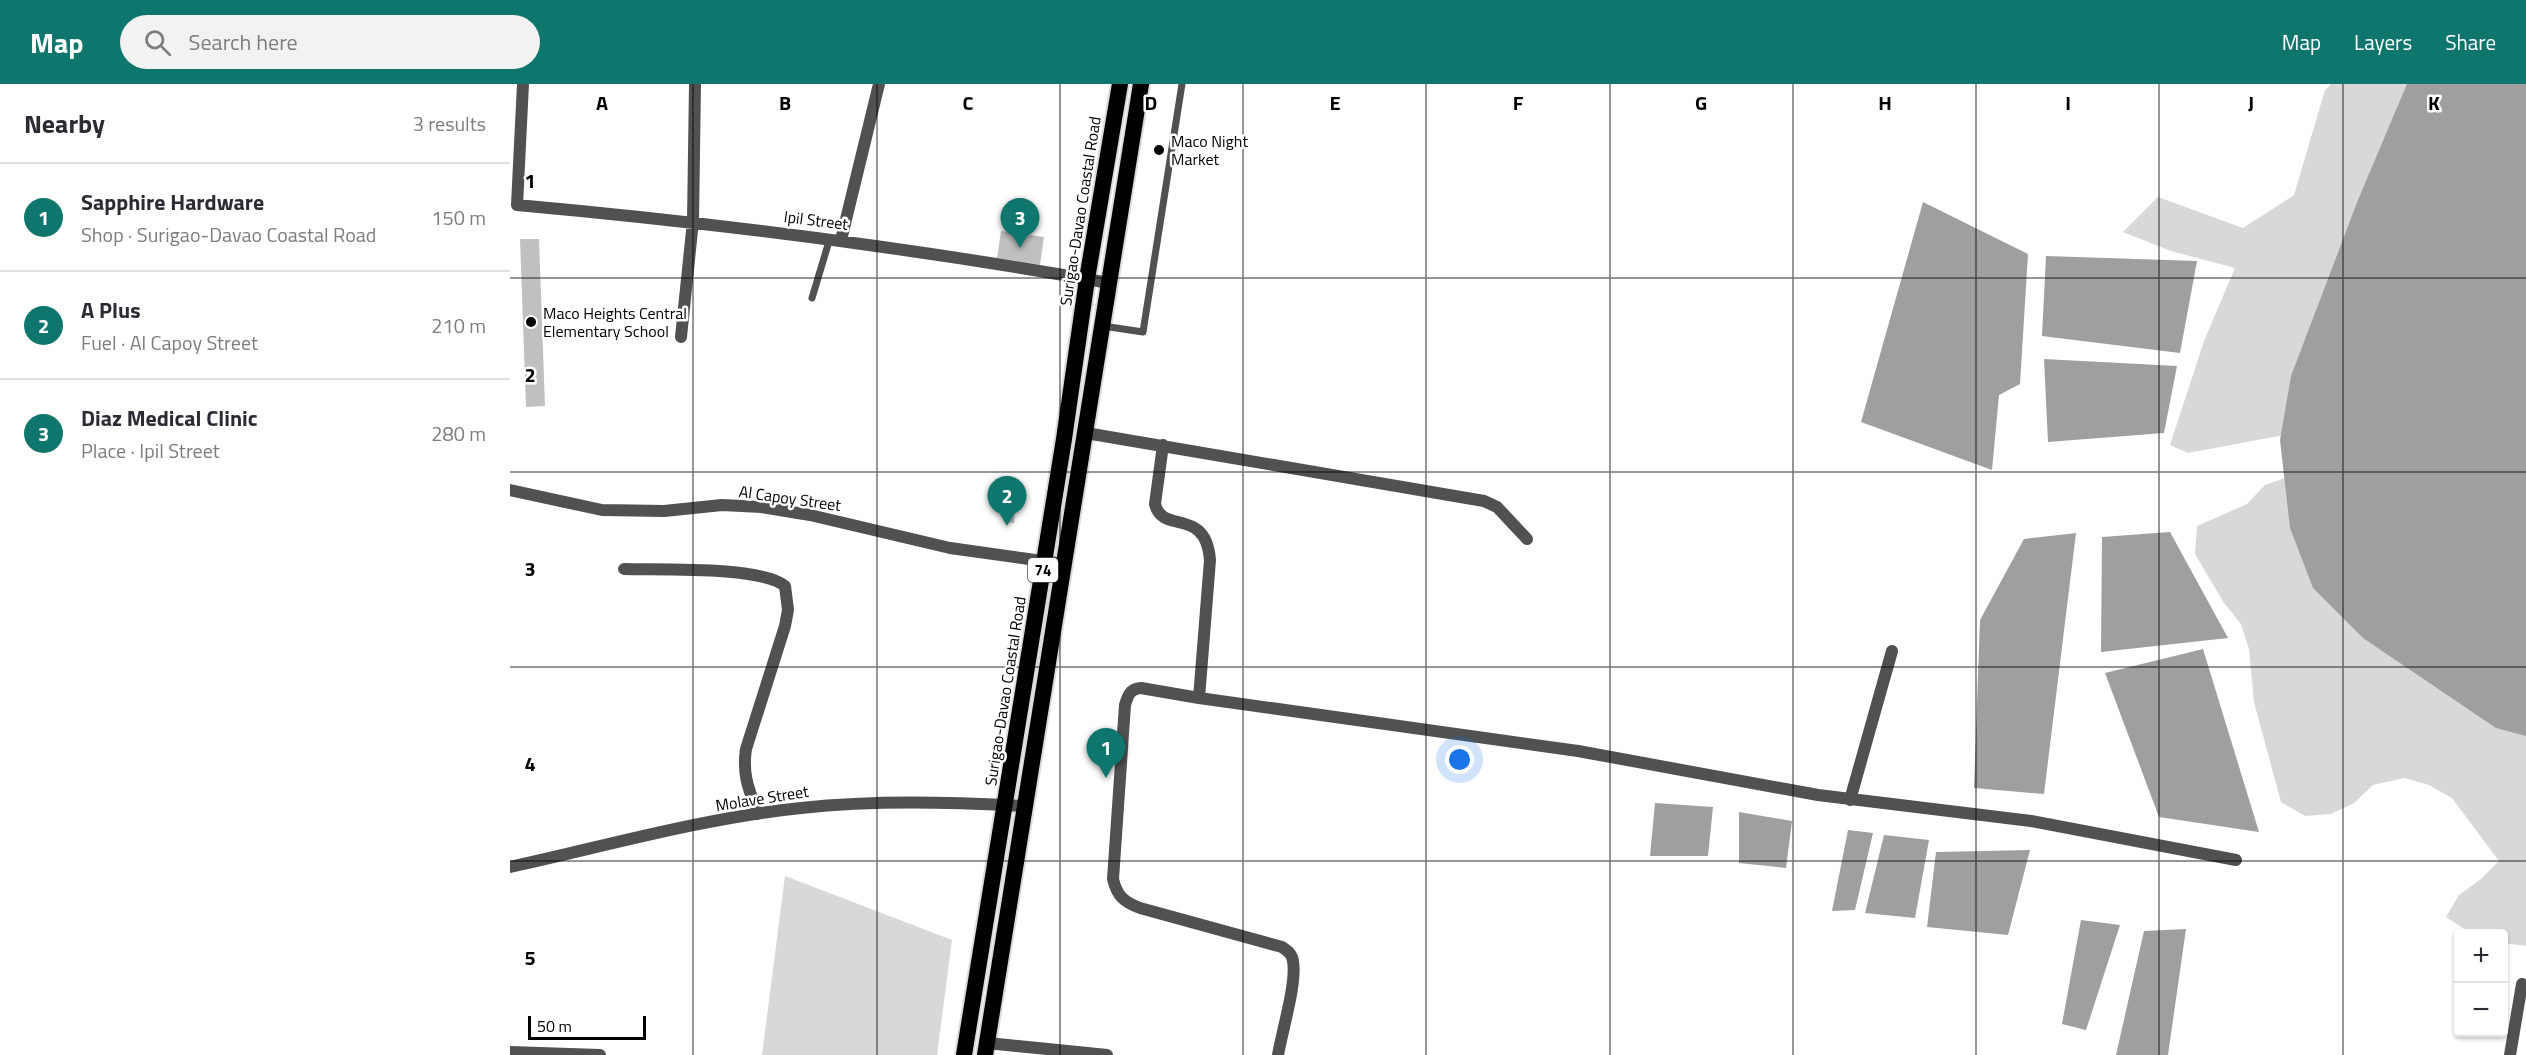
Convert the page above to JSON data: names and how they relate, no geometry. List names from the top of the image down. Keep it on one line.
{"streets":{"highway":["Surigao-Davao Coastal Road","74"],"street":["Ipil Street","Al Capoy Street","Molave Street"]},"crossings":[["Surigao-Davao Coastal Road","Ipil Street"],["Surigao-Davao Coastal Road","Al Capoy Street"],["Surigao-Davao Coastal Road","Molave Street"],["Ipil Street","74"],["Al Capoy Street","74"],["74","Molave Street"]],"places":["Maco Night Market","Maco Heights Central Elementary School"],"scale_bar":"50 m","page":{"header":"Map","search":"Search here","nav":["Map","Layers","Share"],"heading":["Nearby","3 results"],"list":[{"mark":"1","name":"Sapphire Hardware","note":"Shop · Surigao-Davao Coastal Road","value":"150 m"},{"mark":"2","name":"A Plus","note":"Fuel · Al Capoy Street","value":"210 m"},{"mark":"3","name":"Diaz Medical Clinic","note":"Place · Ipil Street","value":"280 m"}],"pins":["3","2","1"],"map_buttons":["+","−"],"scale":"50 m"},"grid":{"columns":["A","B","C","D","E","F","G","H","I","J","K"],"rows":["1","2","3","4","5"]}}
